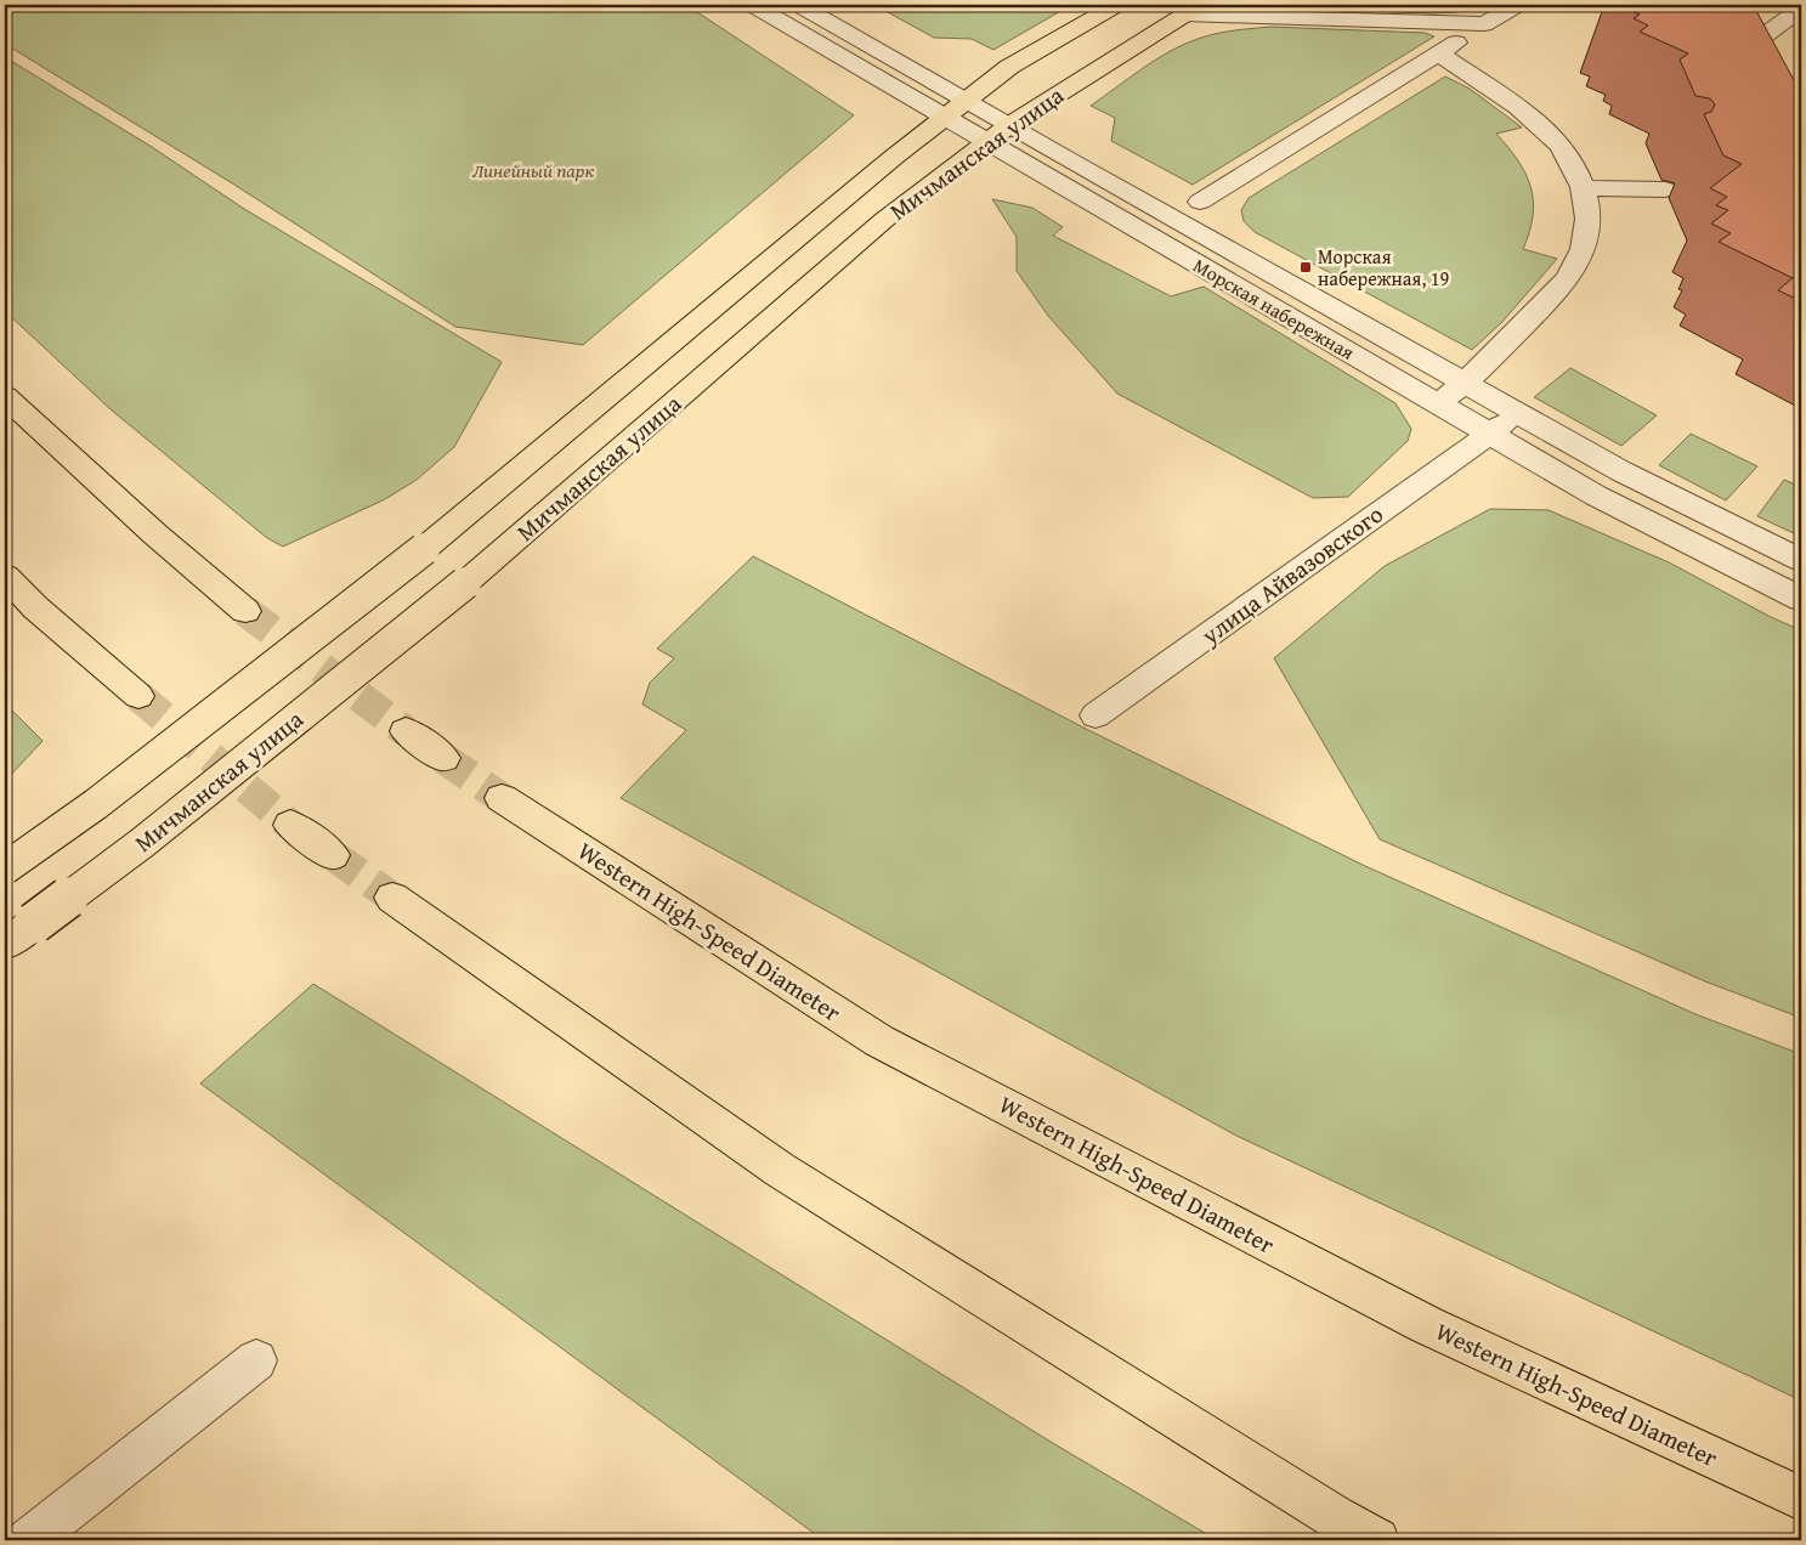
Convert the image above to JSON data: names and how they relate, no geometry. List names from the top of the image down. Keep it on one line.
{"streets":{"main road":["Мичманская улица","Western High-Speed Diameter"],"street":["Морская набережная","улица Айвазовского"]},"crossings":[["Мичманская улица","Морская набережная"],["Морская набережная","улица Айвазовского"]],"parks":["Линейный парк"],"places":{"transit":["Морская набережная, 19"]}}
